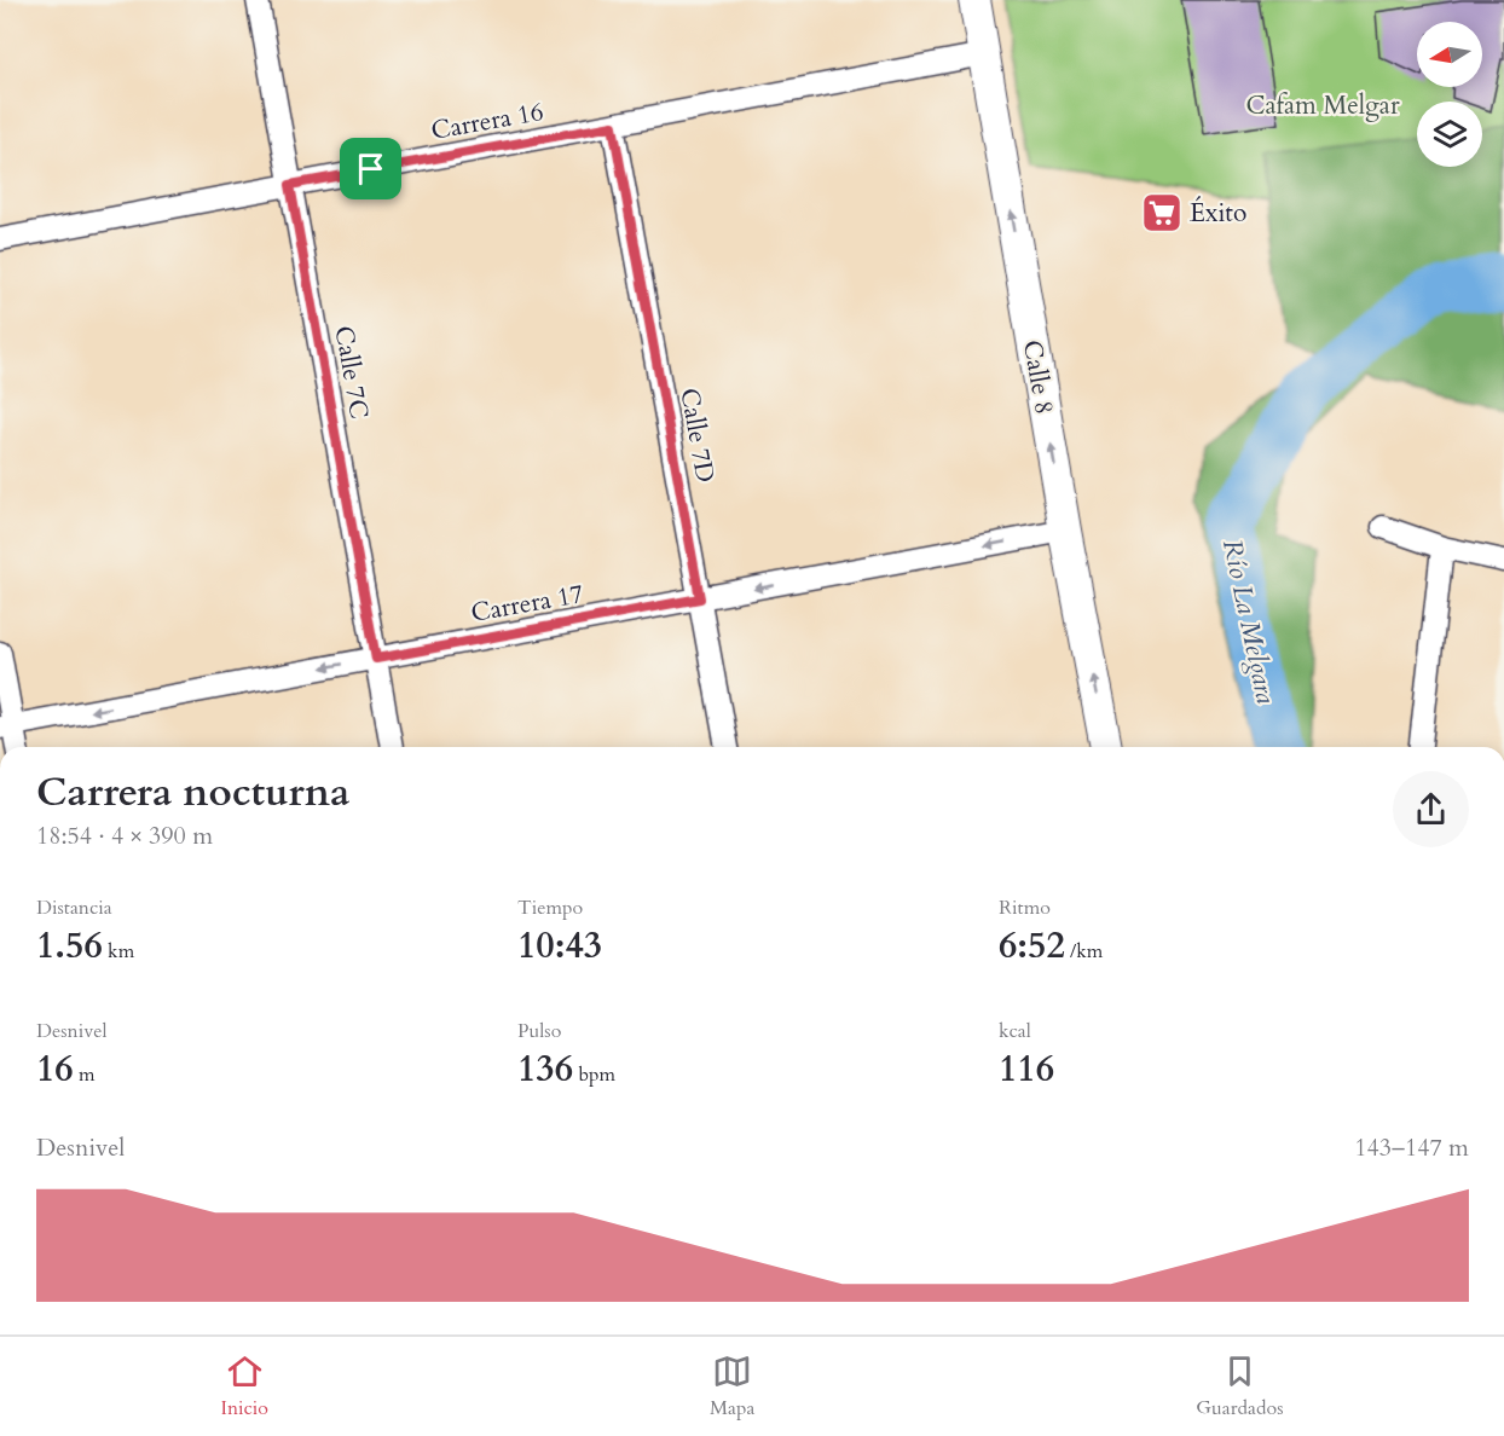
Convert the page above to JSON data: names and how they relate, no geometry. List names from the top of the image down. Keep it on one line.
{"streets":{"main road":["Calle 8"],"street":["Carrera 16","Calle 7C","Calle 7D","Carrera 17"]},"crossings":[["Carrera 16","Calle 7C"],["Carrera 16","Calle 8"],["Carrera 16","Calle 7D"],["Calle 7C","Carrera 17"],["Calle 8","Carrera 17"],["Calle 7D","Carrera 17"]],"one_way":["Calle 8","Carrera 17"],"water":["Río La Melgara"],"parks":["Cafam Melgar"],"places":{"supermarket":["Éxito"]},"north":"left","page":{"heading":["Carrera nocturna","18:54 · 4 × 390 m"],"stats":[["Distancia","1.56 km"],["Tiempo","10:43"],["Ritmo","6:52 /km"],["Desnivel","16 m"],["Pulso","136 bpm"],["kcal","116"]],"chart":["Desnivel","143–147 m"],"tabs":["Inicio","Mapa","Guardados"]}}
